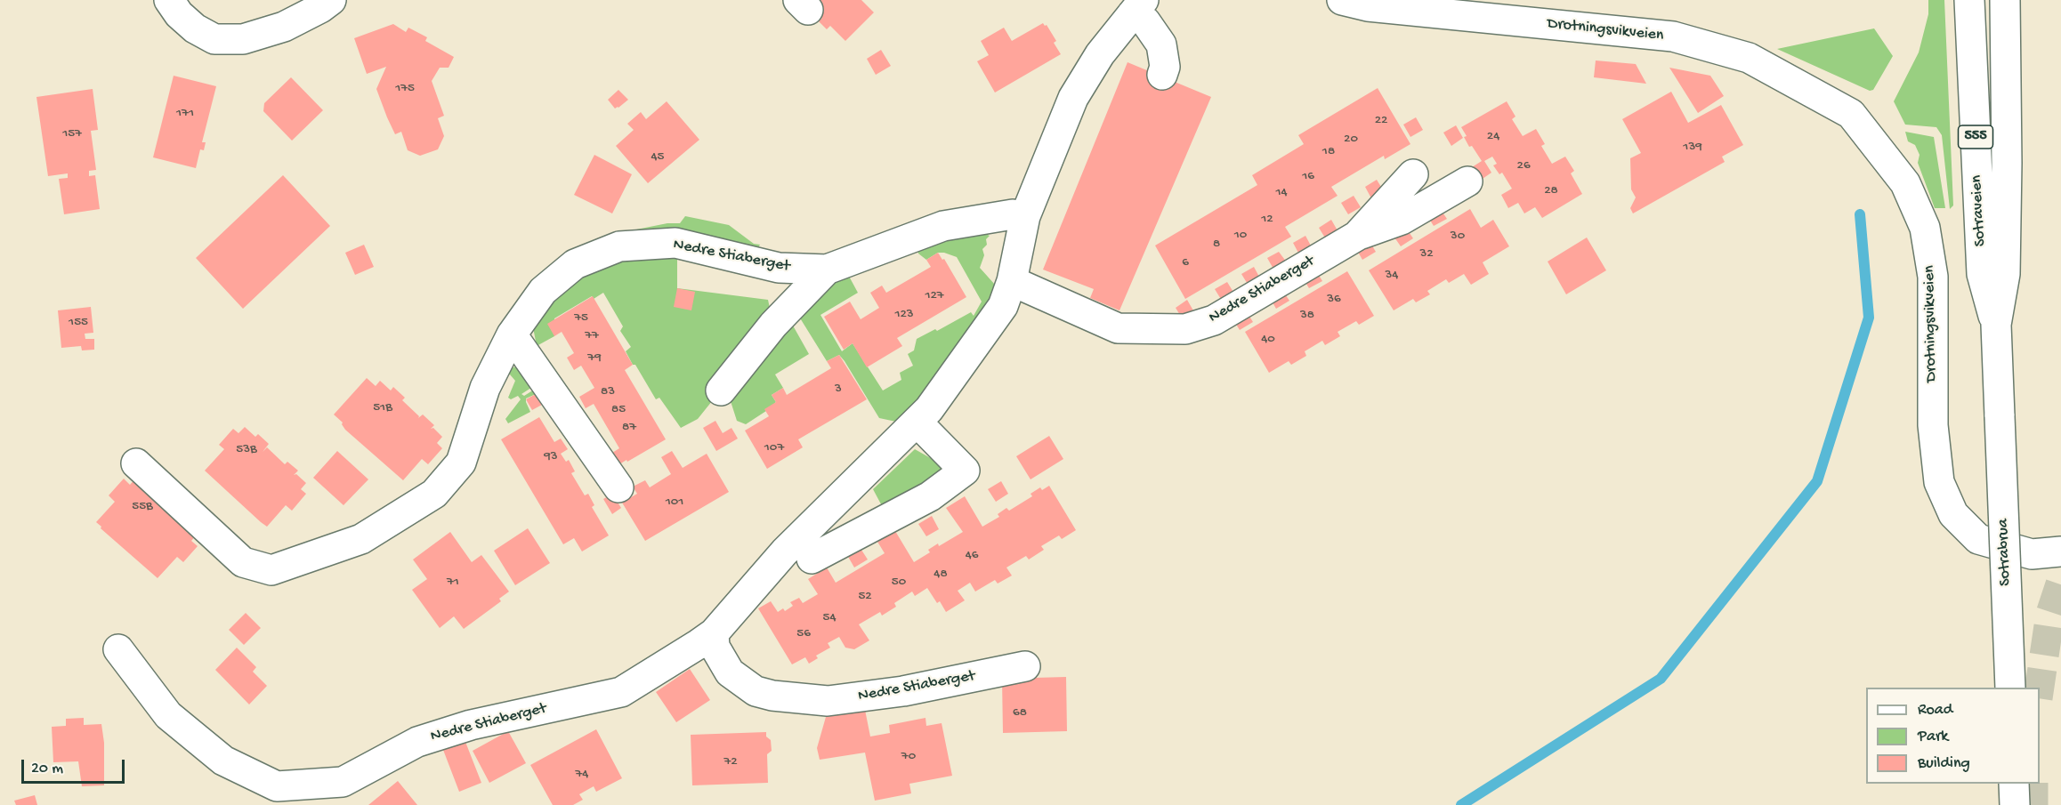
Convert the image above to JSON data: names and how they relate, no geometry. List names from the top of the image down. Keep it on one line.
{"streets":{"main road":["Drotningsvikveien","555","Sotraveien","Nedre Stiaberget","Sotrabrua"]},"crossings":[["Sotraveien","Sotrabrua"]],"house_numbers":["175","171","22","157","24","20","139","18","45","26","16","28","14","12","10","30","8","32","6","34","127","36","123","38","75","155","77","40","79","3","83","51B","85","87","107","53B","93","101","55B","46","48","71","50","52","54","56","68","70","72","74"],"legend":["Road","Park","Building"],"scale_bar":"20 m"}
